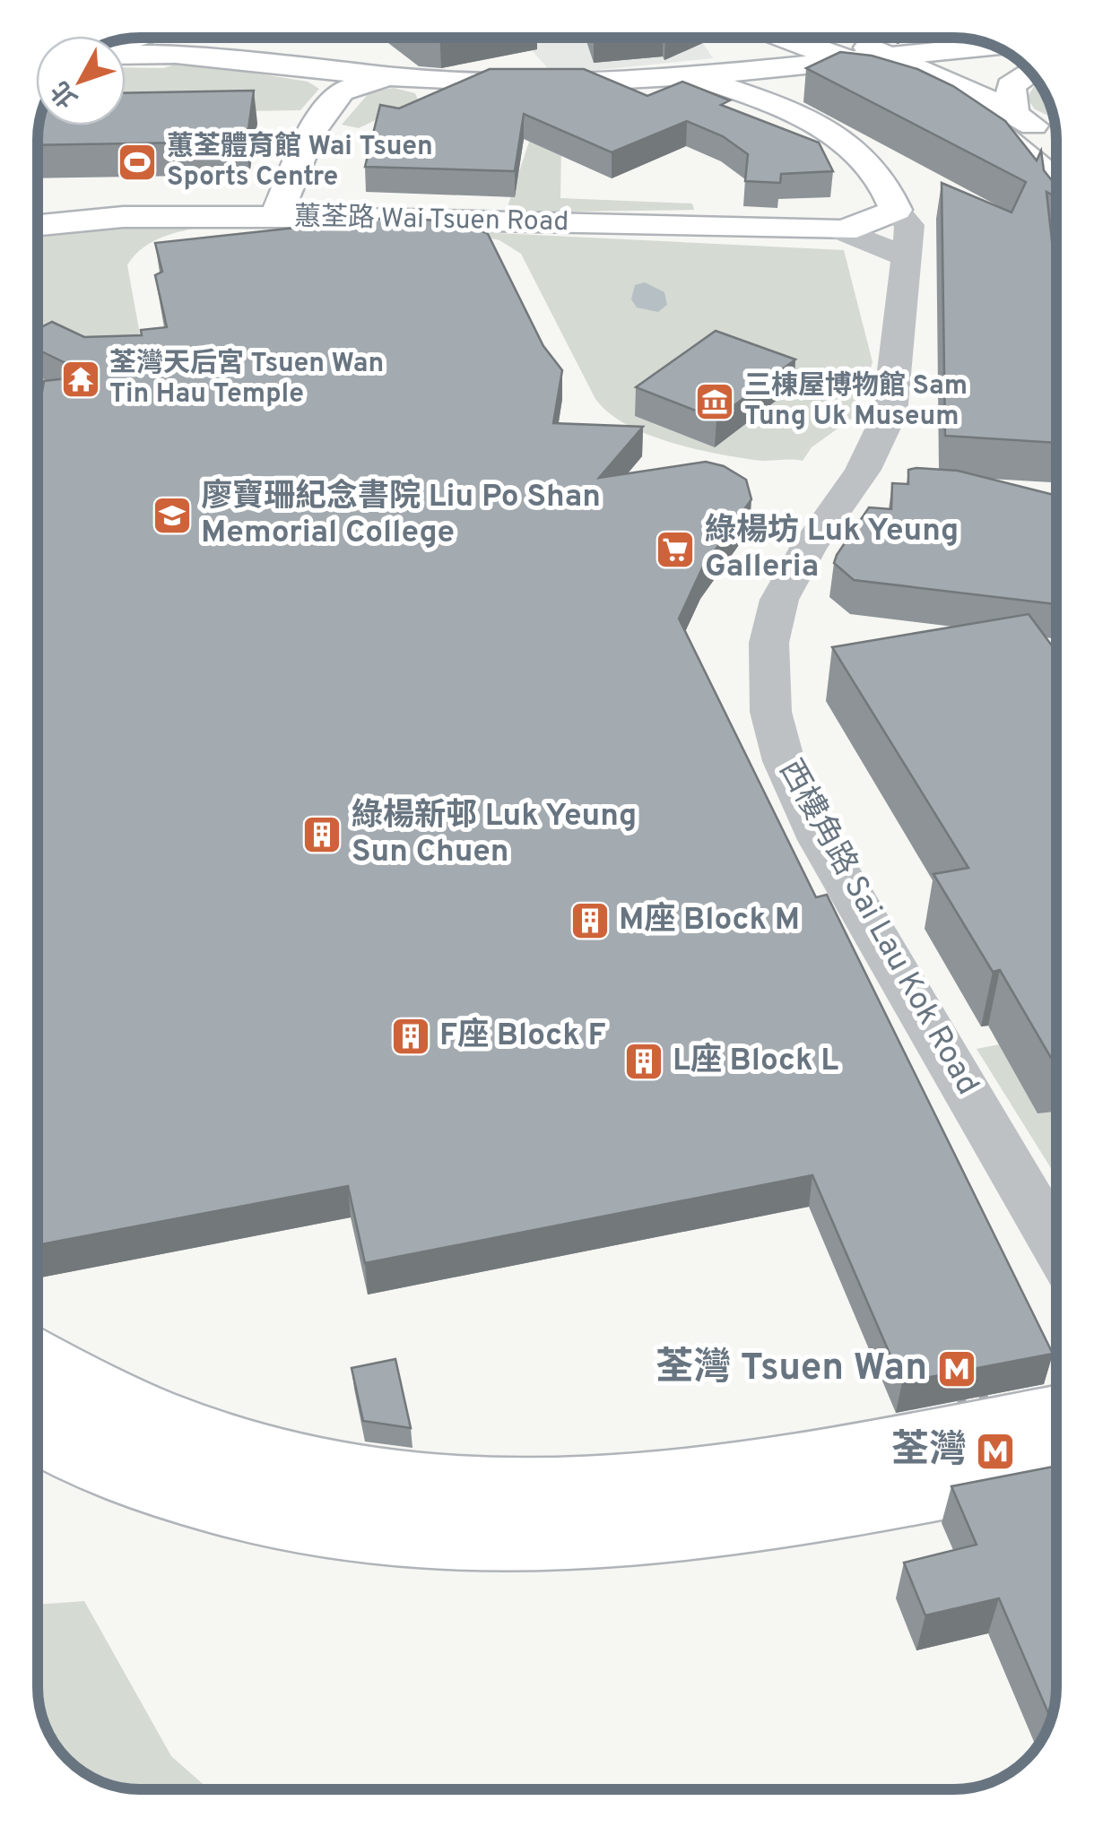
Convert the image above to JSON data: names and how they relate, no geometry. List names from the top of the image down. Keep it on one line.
{"streets":{"main road":["蕙荃路 Wai Tsuen Road","西樓角路 Sai Lau Kok Road"]},"crossings":[["蕙荃路 Wai Tsuen Road","西樓角路 Sai Lau Kok Road"]],"places":{"sports":["蕙荃體育館 Wai Tsuen Sports Centre"],"temple":["荃灣天后宮 Tsuen Wan Tin Hau Temple"],"museum":["三棟屋博物館 Sam Tung Uk Museum"],"school or university":["廖寶珊紀念書院 Liu Po Shan Memorial College"],"supermarket":["綠楊坊 Luk Yeung Galleria"],"building":["綠楊新邨 Luk Yeung Sun Chuen","M座 Block M","F座 Block F","L座 Block L"],"metro station":["荃灣 Tsuen Wan","荃灣"]},"north":"bottom left"}
